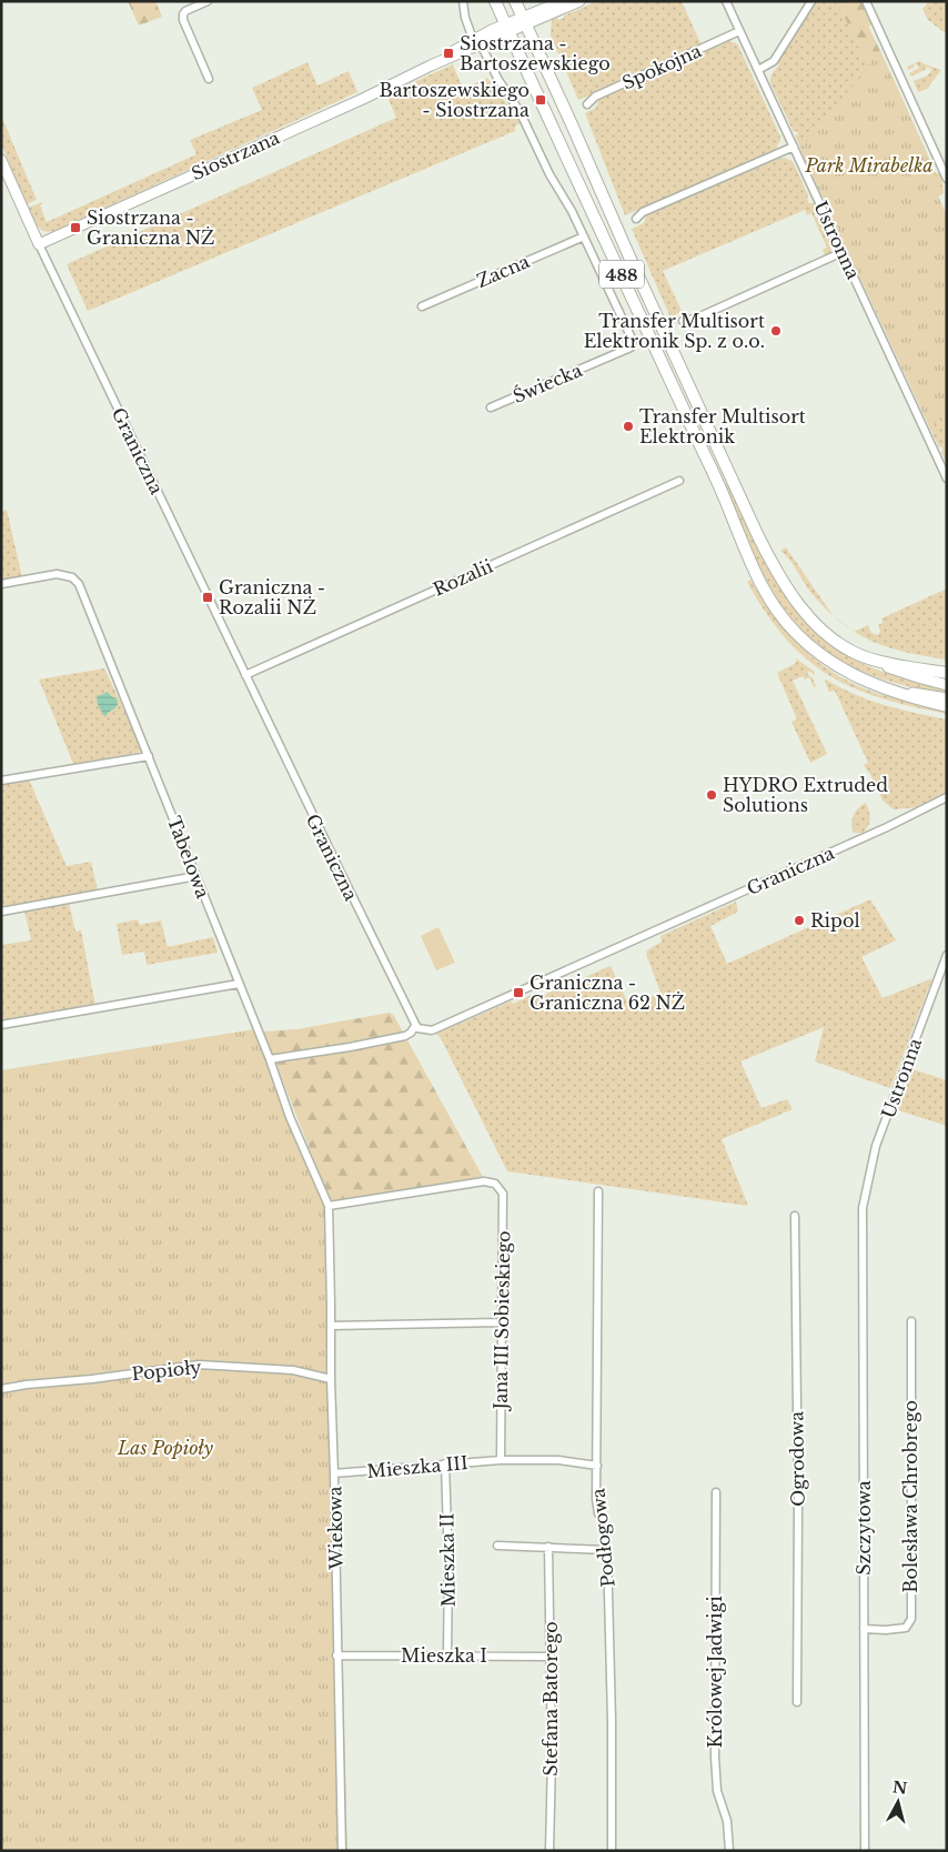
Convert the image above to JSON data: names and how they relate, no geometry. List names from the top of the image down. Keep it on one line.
{"streets":{"main road":["488"],"street":["Spokojna","Siostrzana","Ustronna","Zacna","Świecka","Graniczna","Rozalii","Tabelowa","Jana III Sobieskiego","Popioły","Ogrodowa","Mieszka III","Bolesława Chrobrego","Wiekowa","Szczytowa","Podłogowa","Mieszka II","Mieszka I","Królowej Jadwigi","Stefana Batorego"]},"crossings":[["Spokojna","Ustronna"],["Siostrzana","488"],["Siostrzana","Graniczna"],["Ustronna","Szczytowa"],["Zacna","Świecka"],["Graniczna","Rozalii"],["Tabelowa","Jana III Sobieskiego"],["Tabelowa","Wiekowa"],["Jana III Sobieskiego","Mieszka III"],["Jana III Sobieskiego","Wiekowa"],["Popioły","Wiekowa"],["Mieszka III","Wiekowa"],["Mieszka III","Podłogowa"],["Mieszka III","Mieszka II"],["Bolesława Chrobrego","Szczytowa"],["Wiekowa","Mieszka I"],["Mieszka II","Mieszka I"],["Mieszka I","Stefana Batorego"]],"parks":["Park Mirabelka","Las Popioły"],"places":{"transit":["Siostrzana - Bartoszewskiego","Bartoszewskiego - Siostrzana","Siostrzana - Graniczna NŻ","Graniczna - Rozalii NŻ","Graniczna - Graniczna 62 NŻ"],"other":["Transfer Multisort Elektronik Sp. z o.o.","Transfer Multisort Elektronik","HYDRO Extruded Solutions","Ripol"]},"north":"top"}
